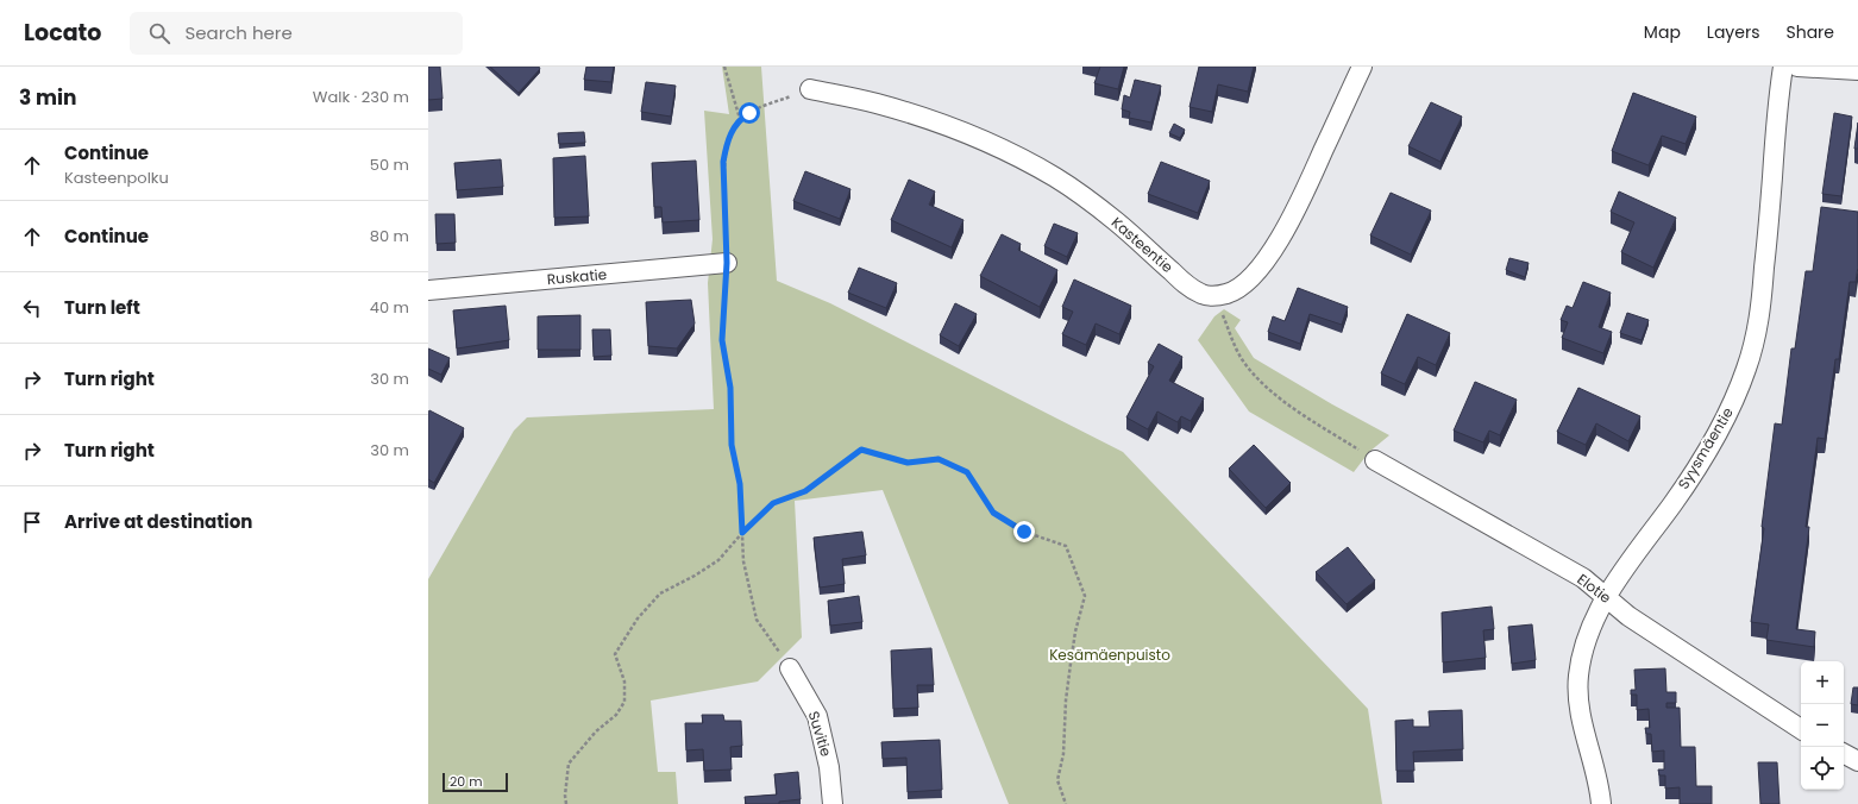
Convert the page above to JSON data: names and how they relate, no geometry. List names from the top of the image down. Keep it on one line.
{"streets":{"street":["Kasteentie","Ruskatie","Syysmäentie","Elotie","Suvitie"]},"crossings":[["Syysmäentie","Elotie"]],"parks":["Kesämäenpuisto"],"scale_bar":"20 m","page":{"header":"Locato","search":"Search here","nav":["Map","Layers","Share"],"heading":["3 min","Walk · 230 m"],"list":[["Continue","Kasteenpolku","50 m"],["Continue","80 m"],["Turn left","40 m"],["Turn right","30 m"],["Turn right","30 m"],"Arrive at destination"],"map_buttons":["+","−"],"scale":"20 m"}}
